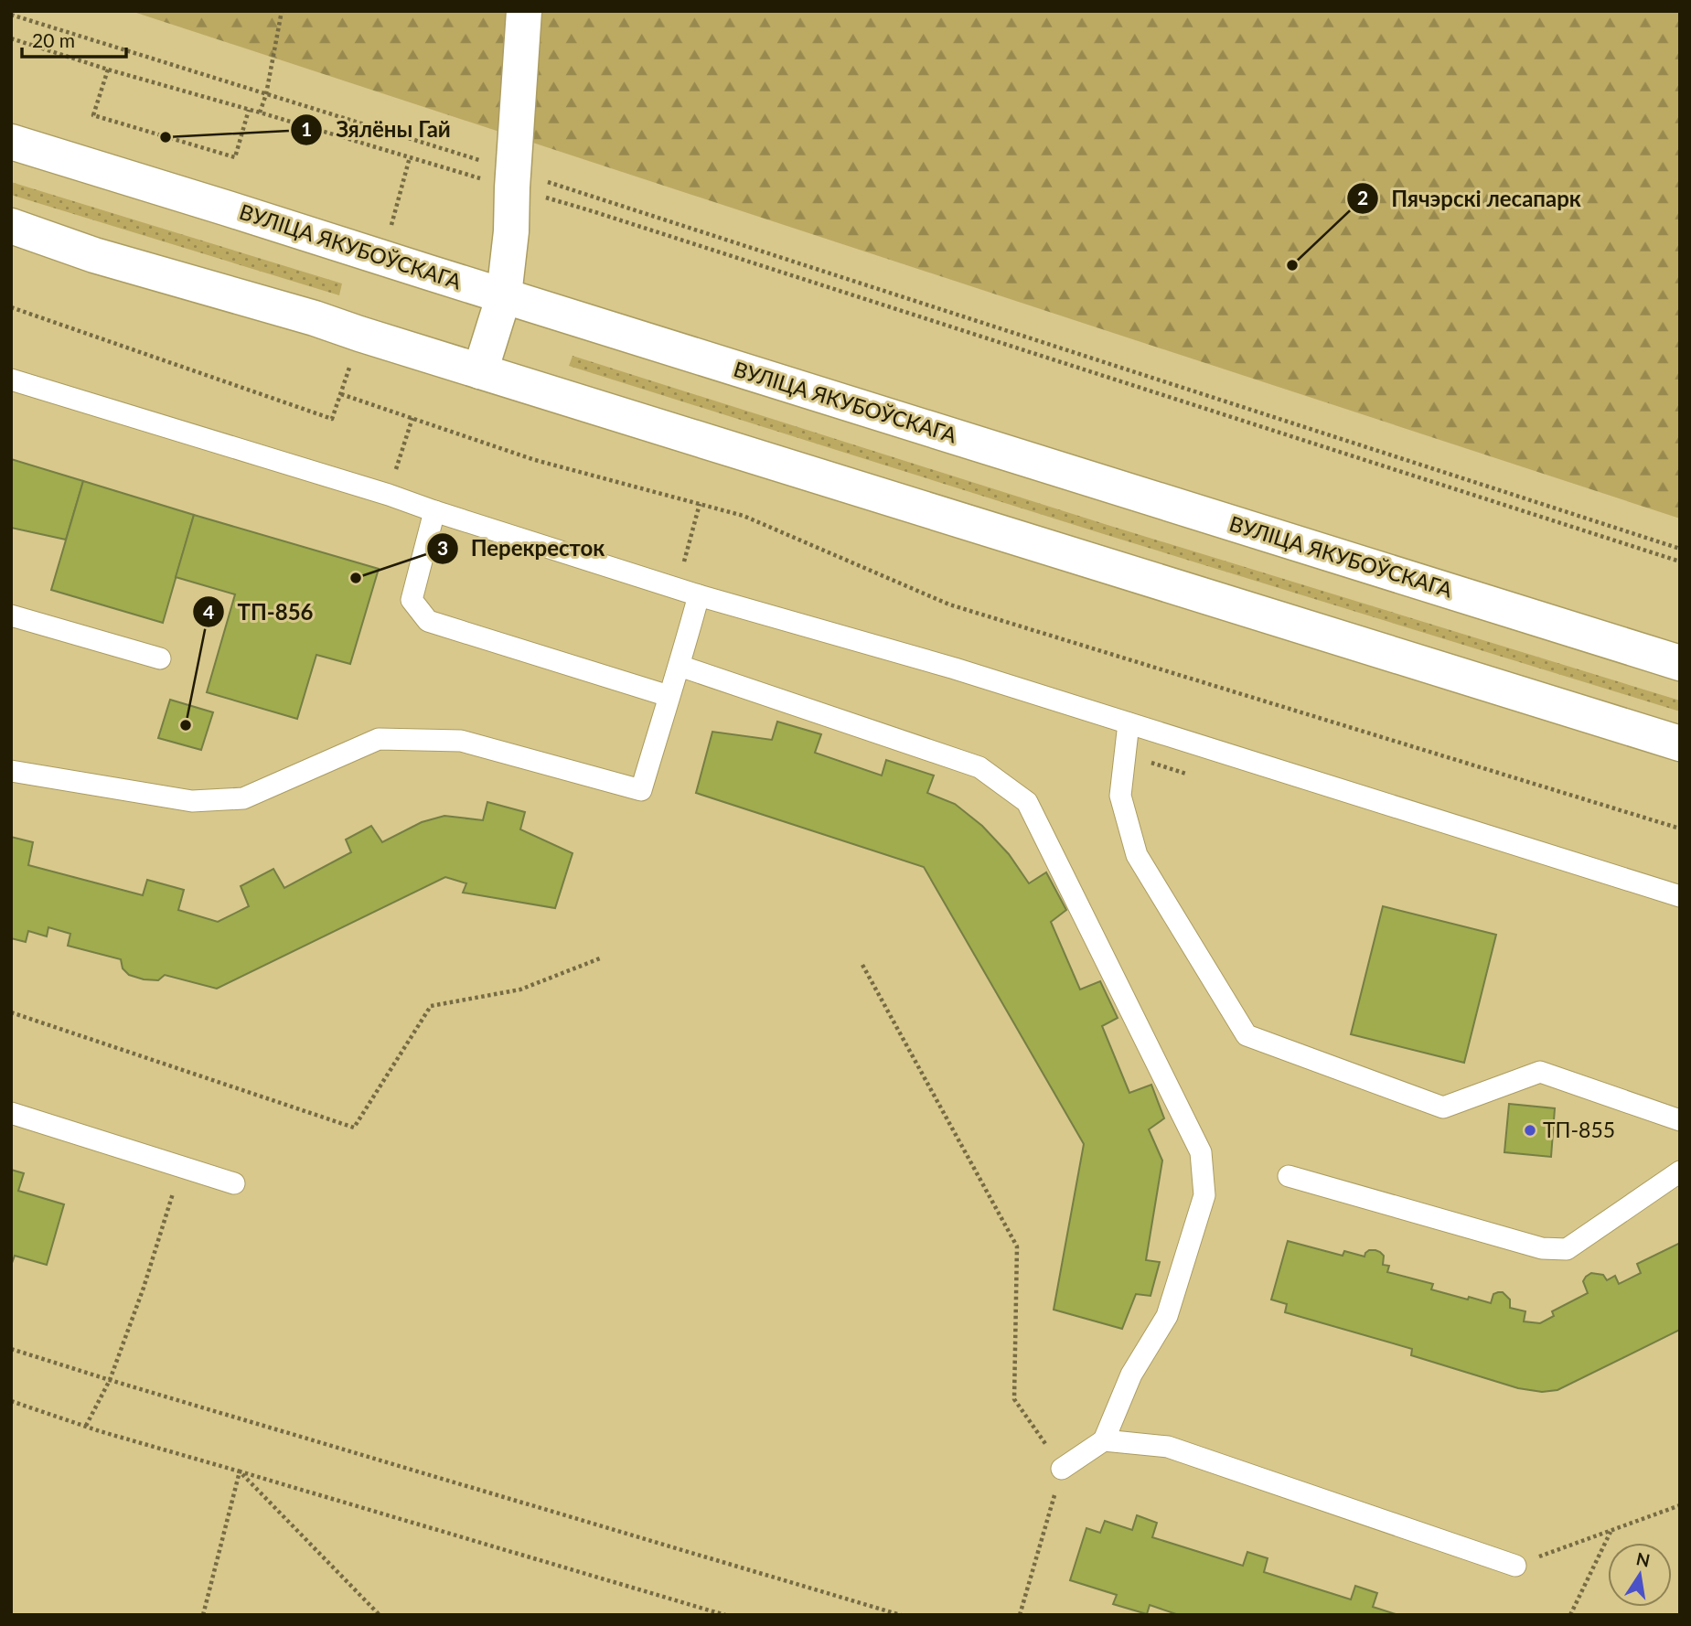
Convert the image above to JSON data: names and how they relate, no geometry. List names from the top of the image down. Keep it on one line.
{"streets":{"main road":["ВУЛІЦА ЯКУБОЎСКАГА"]},"places":["Зялёны Гай","Пячэрскі лесапарк","Перекресток","ТП-856","ТП-855"],"scale_bar":"20 m","north":"top"}
